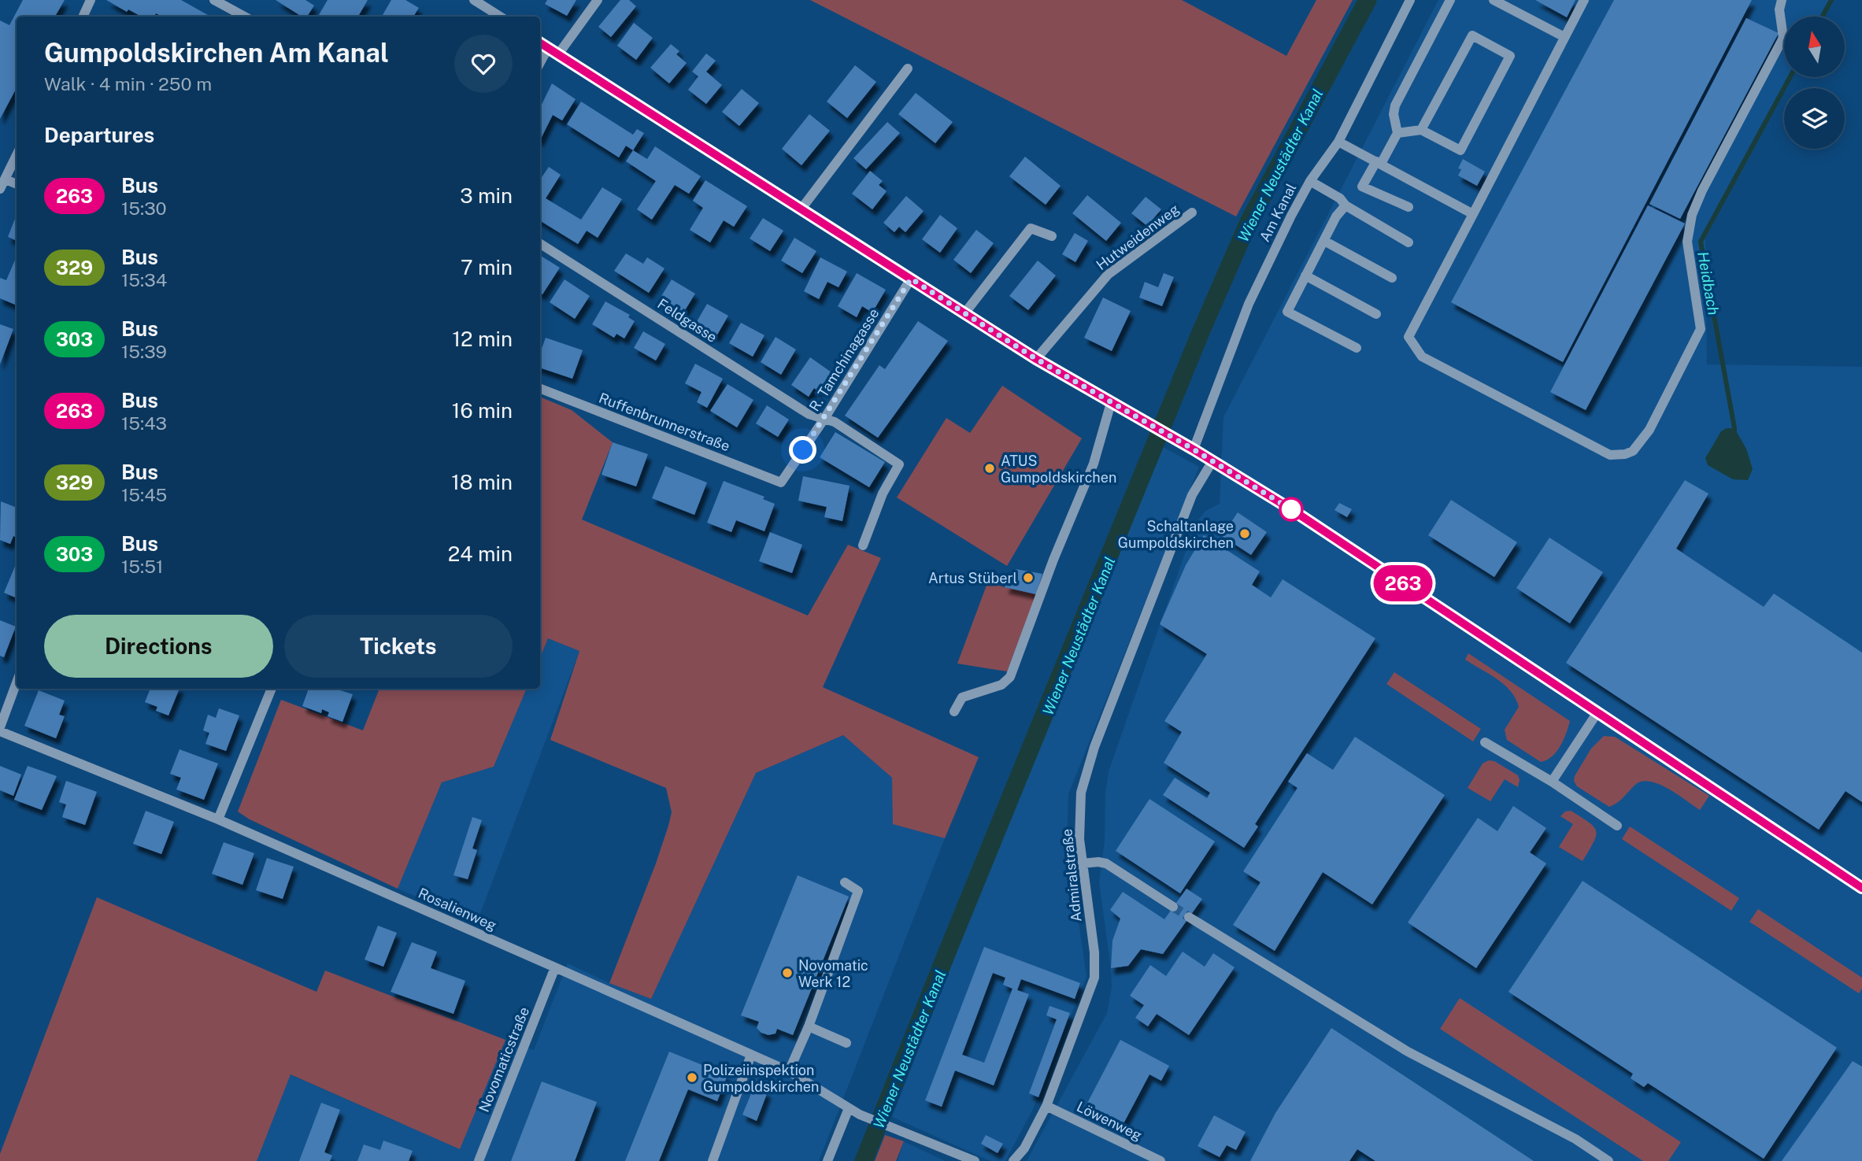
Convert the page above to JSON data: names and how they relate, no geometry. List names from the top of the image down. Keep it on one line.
{"streets":{"street":["Am Kanal","Hutweidenweg","Feldgasse","R. Tamchinagasse","Ruffenbrunnerstraße","Admiralstraße","Rosalienweg","Novomaticstraße","Löwenweg"]},"crossings":[["Feldgasse","R. Tamchinagasse"],["R. Tamchinagasse","Ruffenbrunnerstraße"],["Admiralstraße","Löwenweg"],["Rosalienweg","Novomaticstraße"]],"water":["Wiener Neustädter Kanal","Heidbach"],"places":["ATUS Gumpoldskirchen","Schaltanlage Gumpoldskirchen","Artus Stüberl","Novomatic Werk 12","Polizeiinspektion Gumpoldskirchen"],"lines":["bus line 263"],"north":"top","page":{"on_map":"263","heading":[["Gumpoldskirchen Am Kanal","Walk · 4 min · 250 m"],"Departures"],"list":[{"mark":"263","name":"Bus","note":"15:30","value":"3 min"},{"mark":"329","name":"Bus","note":"15:34","value":"7 min"},{"mark":"303","name":"Bus","note":"15:39","value":"12 min"},{"mark":"263","name":"Bus","note":"15:43","value":"16 min"},{"mark":"329","name":"Bus","note":"15:45","value":"18 min"},{"mark":"303","name":"Bus","note":"15:51","value":"24 min"}],"buttons":["Directions","Tickets"]}}
